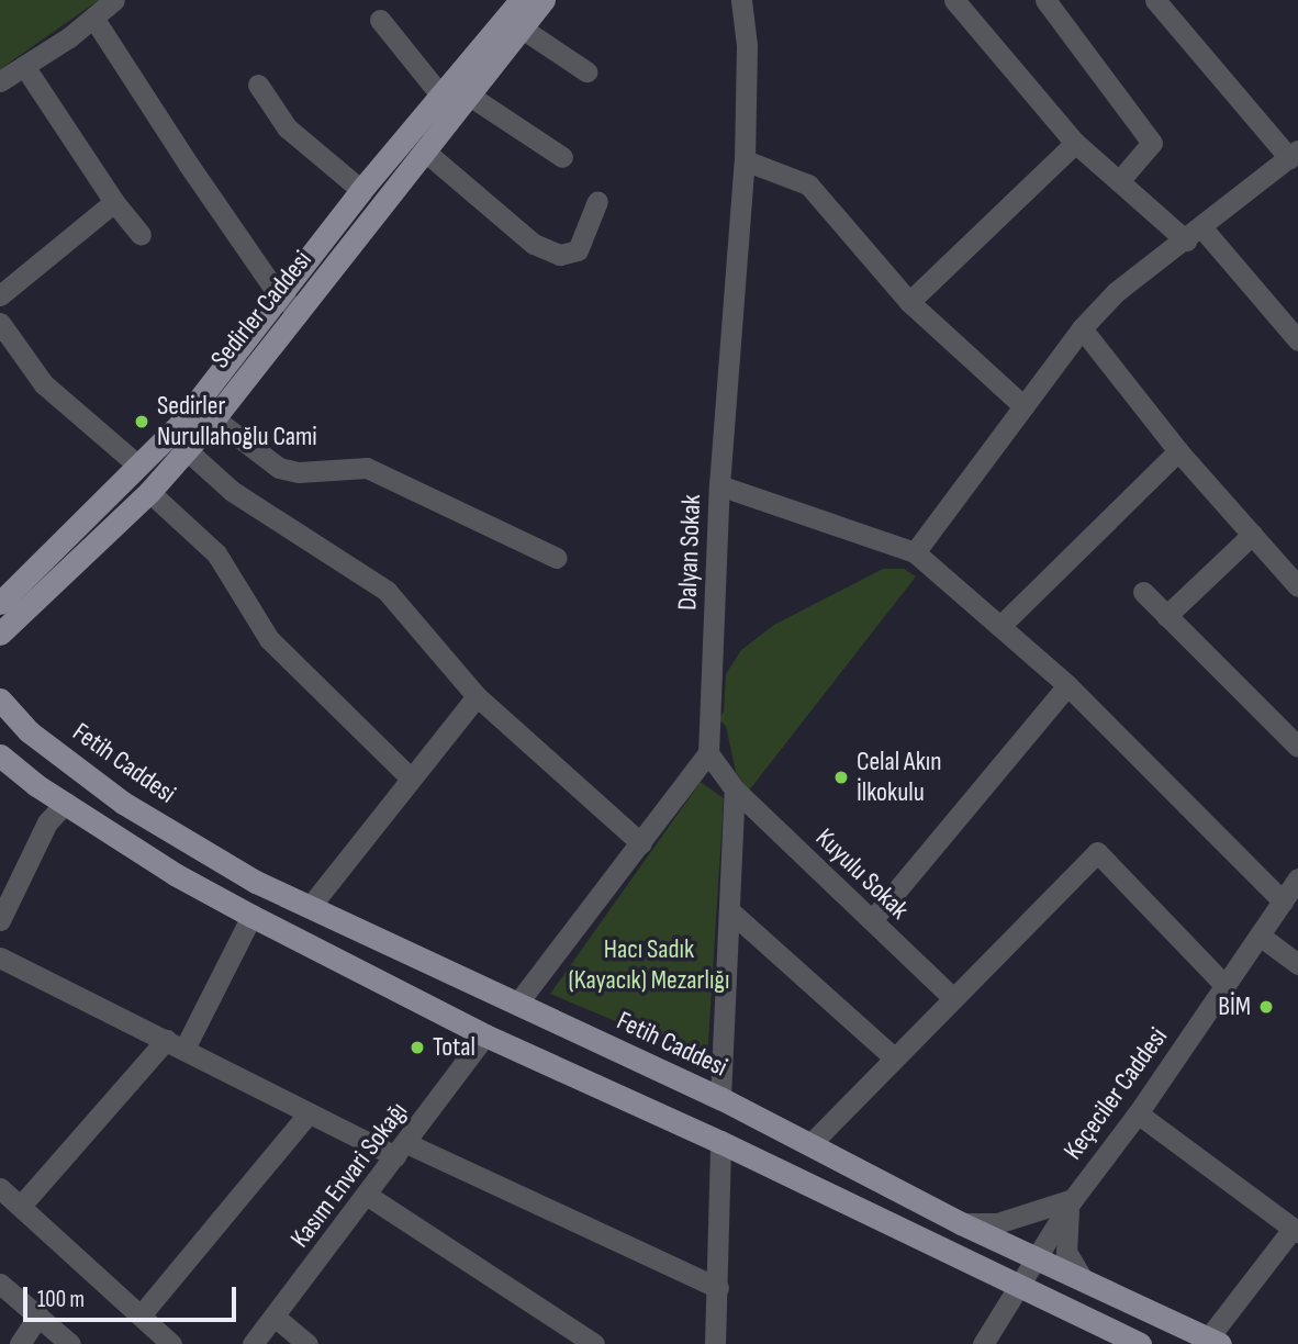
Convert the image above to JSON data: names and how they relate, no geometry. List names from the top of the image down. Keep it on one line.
{"streets":{"main road":["Sedirler Caddesi","Fetih Caddesi"],"street":["Dalyan Sokak","Kuyulu Sokak","Keçeciler Caddesi","Kasım Envari Sokağı"]},"crossings":[["Fetih Caddesi","Keçeciler Caddesi"]],"parks":["Hacı Sadık (Kayacık) Mezarlığı"],"places":["Sedirler Nurullahoğlu Cami","Celal Akın İlkokulu","BİM","Total"],"scale_bar":"100 m"}
